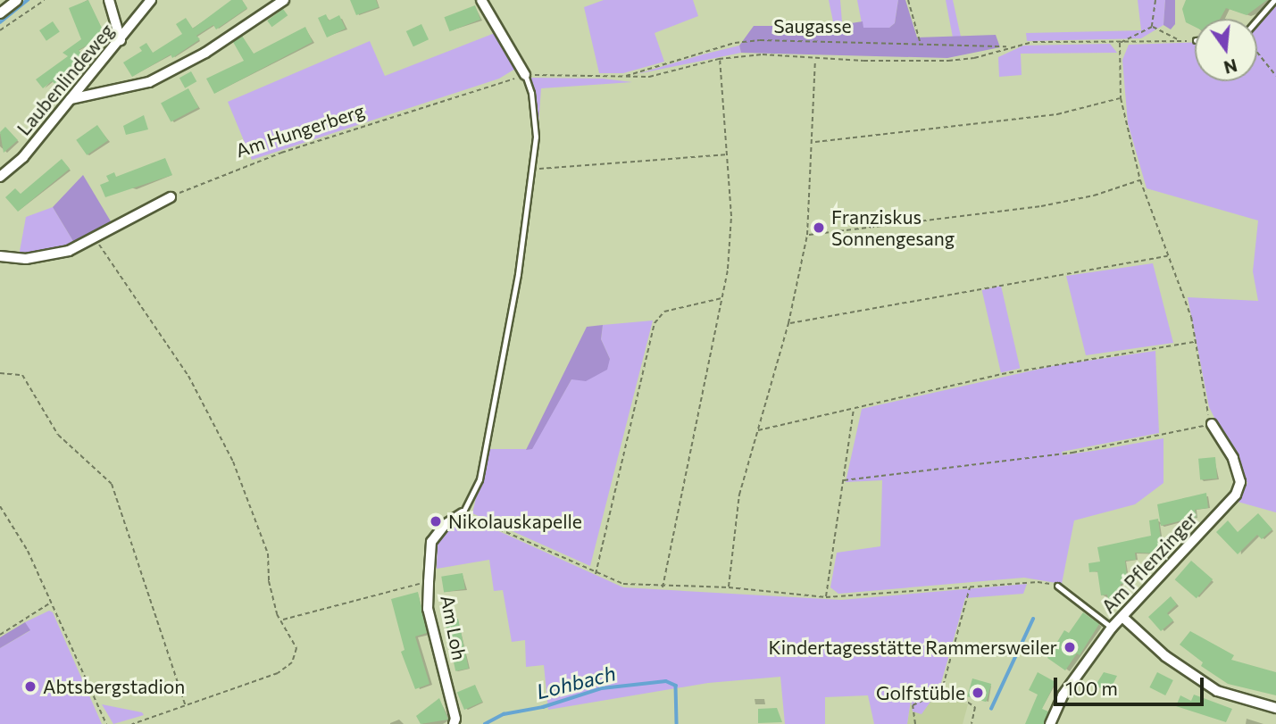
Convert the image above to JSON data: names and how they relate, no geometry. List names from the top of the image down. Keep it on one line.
{"streets":{"street":["Laubenlindeweg","Am Pflenzinger","Am Loh"],"path":["Saugasse","Am Hungerberg"]},"crossings":[["Saugasse","Am Hungerberg"]],"water":["Lohbach"],"places":["Franziskus Sonnengesang","Nikolauskapelle","Kindertagesstätte Rammersweiler","Abtsbergstadion","Golfstüble"],"scale_bar":"100 m","north":"bottom"}
